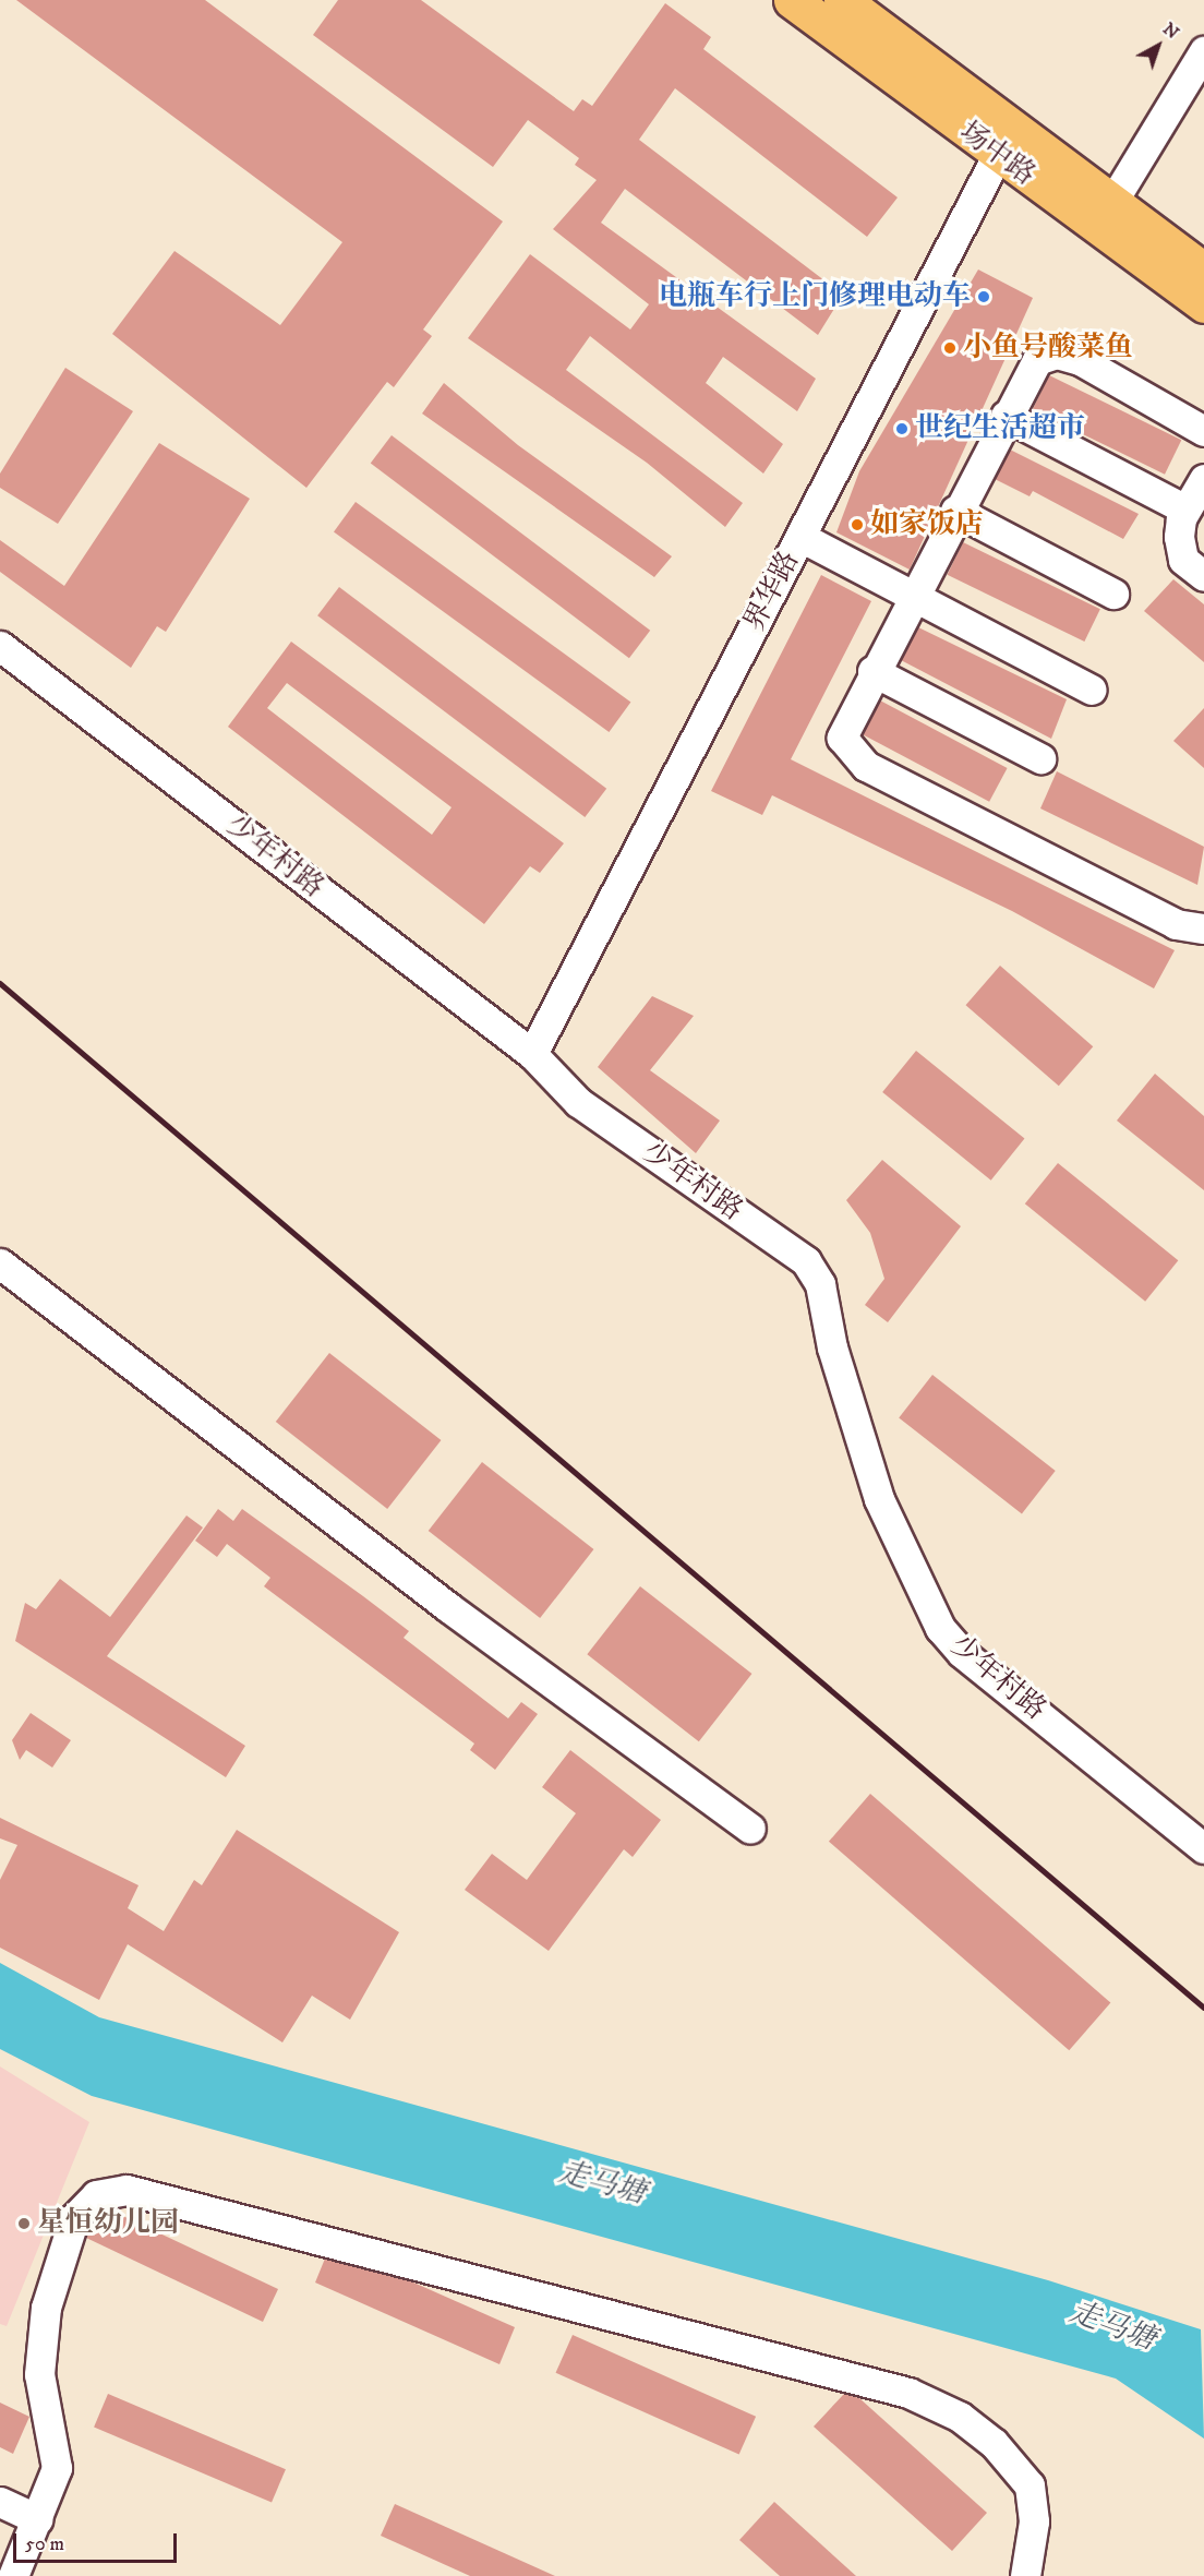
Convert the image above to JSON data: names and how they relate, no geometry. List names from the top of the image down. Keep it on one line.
{"streets":{"main road":["场中路"],"street":["界华路","少年村路"]},"crossings":[["场中路","界华路"],["界华路","少年村路"]],"water":["走马塘"],"places":["电瓶车行上门修理电动车","小鱼号酸菜鱼","世纪生活超市","如家饭店","星恒幼儿园"],"scale_bar":"50 m","north":"top right"}
